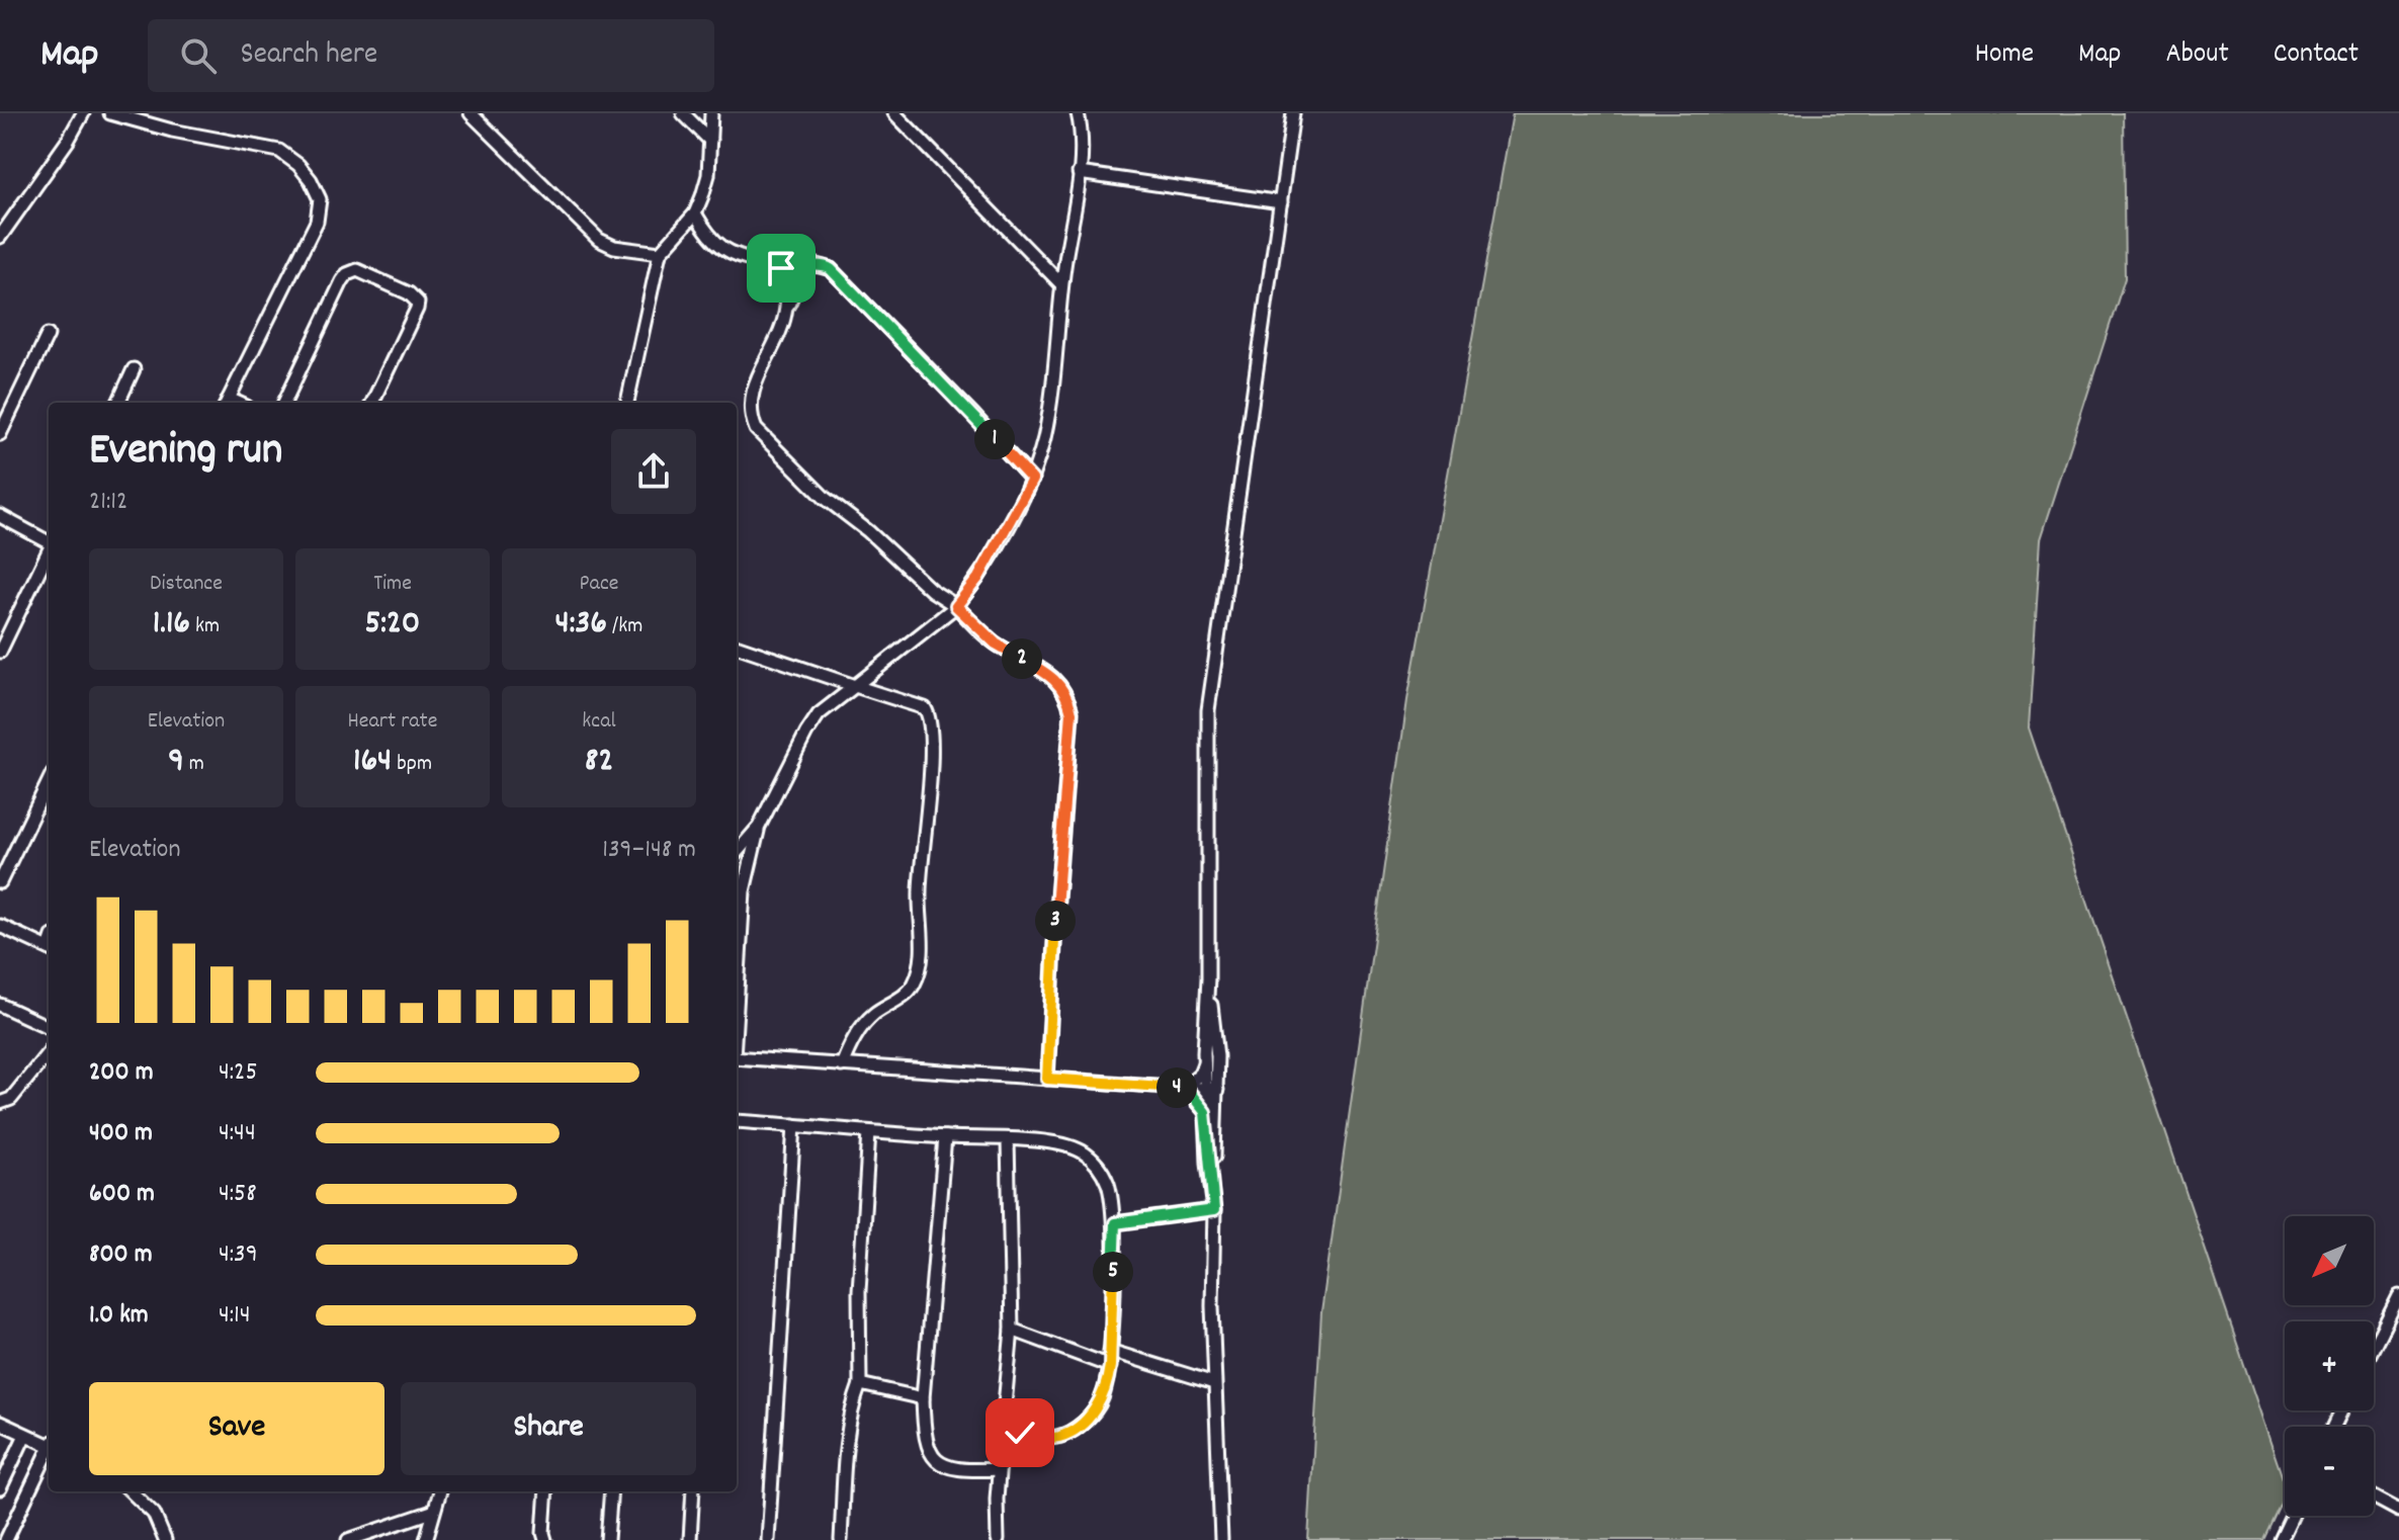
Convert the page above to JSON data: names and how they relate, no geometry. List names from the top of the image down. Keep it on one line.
{"north":"bottom left","page":{"header":"Map","search":"Search here","nav":["Home","Map","About","Contact"],"heading":["Evening run","21:12"],"pins":["1","2","3","4","5"],"stats":[["Distance","1.16 km"],["Time","5:20"],["Pace","4:36 /km"],["Elevation","9 m"],["Heart rate","164 bpm"],["kcal","82"]],"chart":["Elevation","139–148 m"],"list":[{"name":"200 m","note":"4:25"},{"name":"400 m","note":"4:44"},{"name":"600 m","note":"4:58"},{"name":"800 m","note":"4:39"},{"name":"1.0 km","note":"4:14"}],"map_buttons":["+","−"],"buttons":["Save","Share"]}}
